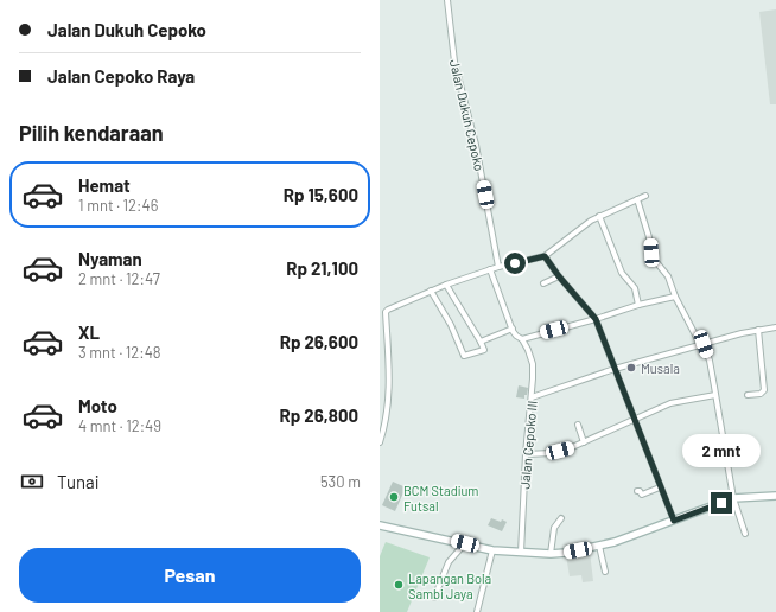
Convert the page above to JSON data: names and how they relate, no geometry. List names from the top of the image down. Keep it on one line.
{"streets":{"street":["Jalan Dukuh Cepoko","Jalan Cepoko III"]},"places":["Musala","BCM Stadium Futsal","Lapangan Bola Sambi Jaya"],"page":{"banner":["Jalan Dukuh Cepoko","Jalan Cepoko Raya"],"heading":"Pilih kendaraan","list":[{"name":"Hemat","note":"1 mnt · 12:46","value":"Rp 15,600"},{"name":"Nyaman","note":"2 mnt · 12:47","value":"Rp 21,100"},{"name":"XL","note":"3 mnt · 12:48","value":"Rp 26,600"},{"name":"Moto","note":"4 mnt · 12:49","value":"Rp 26,800"}],"bubble":"2 mnt","pay":["Tunai","530 m"],"buttons":"Pesan"}}
